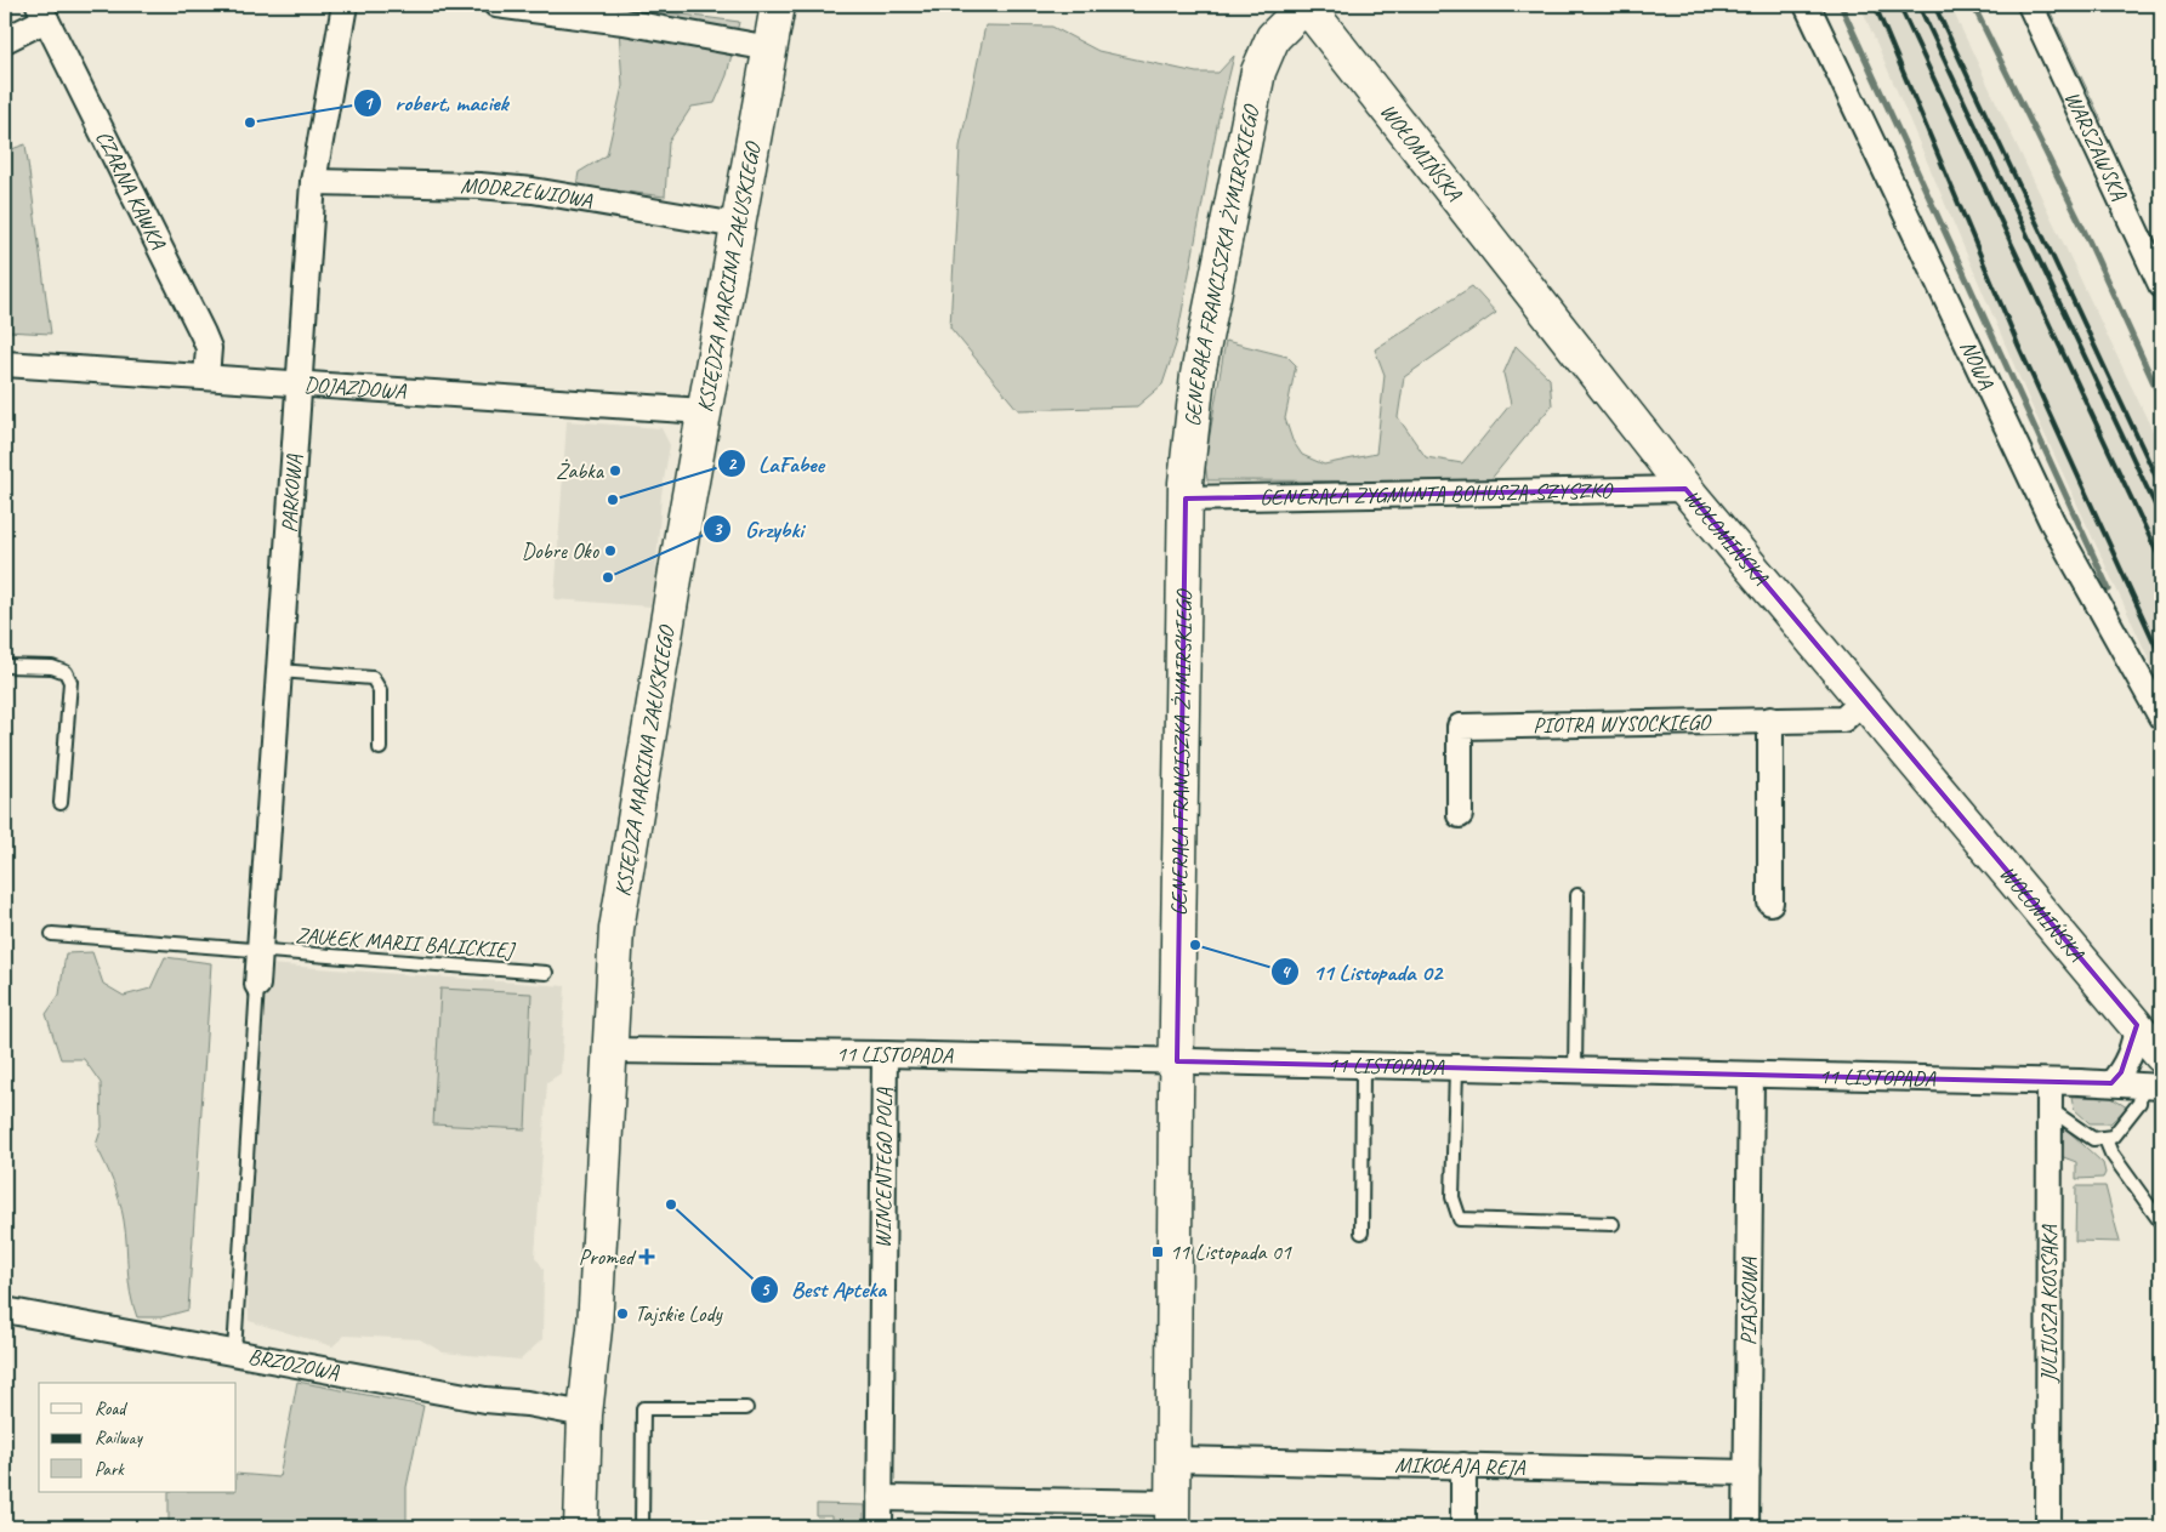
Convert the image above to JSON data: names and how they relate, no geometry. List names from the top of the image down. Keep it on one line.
{"streets":{"street":["WARSZAWSKA","WOŁOMIŃSKA","CZARNA KAWKA","MODRZEWIOWA","GENERAŁA FRANCISZKA ŻYMIRSKIEGO","KSIĘDZA MARCINA ZAŁUSKIEGO","NOWA","DOJAZDOWA","PARKOWA","GENERAŁA ZYGMUNTA BOHUSZA-SZYSZKO","PIOTRA WYSOCKIEGO","11 LISTOPADA","WINCENTEGO POLA","PIASKOWA","JULIUSZA KOSSAKA","BRZOZOWA","MIKOŁAJA REJA"],"lane":["ZAUŁEK MARII BALICKIEJ"]},"crossings":[["WOŁOMIŃSKA","GENERAŁA FRANCISZKA ŻYMIRSKIEGO"],["WOŁOMIŃSKA","GENERAŁA ZYGMUNTA BOHUSZA-SZYSZKO"],["WOŁOMIŃSKA","PIOTRA WYSOCKIEGO"],["CZARNA KAWKA","DOJAZDOWA"],["MODRZEWIOWA","KSIĘDZA MARCINA ZAŁUSKIEGO"],["MODRZEWIOWA","PARKOWA"],["GENERAŁA FRANCISZKA ŻYMIRSKIEGO","GENERAŁA ZYGMUNTA BOHUSZA-SZYSZKO"],["GENERAŁA FRANCISZKA ŻYMIRSKIEGO","11 LISTOPADA"],["GENERAŁA FRANCISZKA ŻYMIRSKIEGO","MIKOŁAJA REJA"],["KSIĘDZA MARCINA ZAŁUSKIEGO","DOJAZDOWA"],["KSIĘDZA MARCINA ZAŁUSKIEGO","11 LISTOPADA"],["KSIĘDZA MARCINA ZAŁUSKIEGO","BRZOZOWA"],["DOJAZDOWA","PARKOWA"],["PARKOWA","ZAUŁEK MARII BALICKIEJ"],["11 LISTOPADA","WINCENTEGO POLA"],["11 LISTOPADA","PIASKOWA"],["11 LISTOPADA","JULIUSZA KOSSAKA"],["PIASKOWA","MIKOŁAJA REJA"]],"places":{"other":["robert, maciek","Żabka","LaFabee","Dobre Oko","Grzybki","11 Listopada 02","Best Apteka","Tajskie Lody"],"transit":["11 Listopada 01"],"health":["Promed"]},"legend":["Road","Railway","Park"]}
